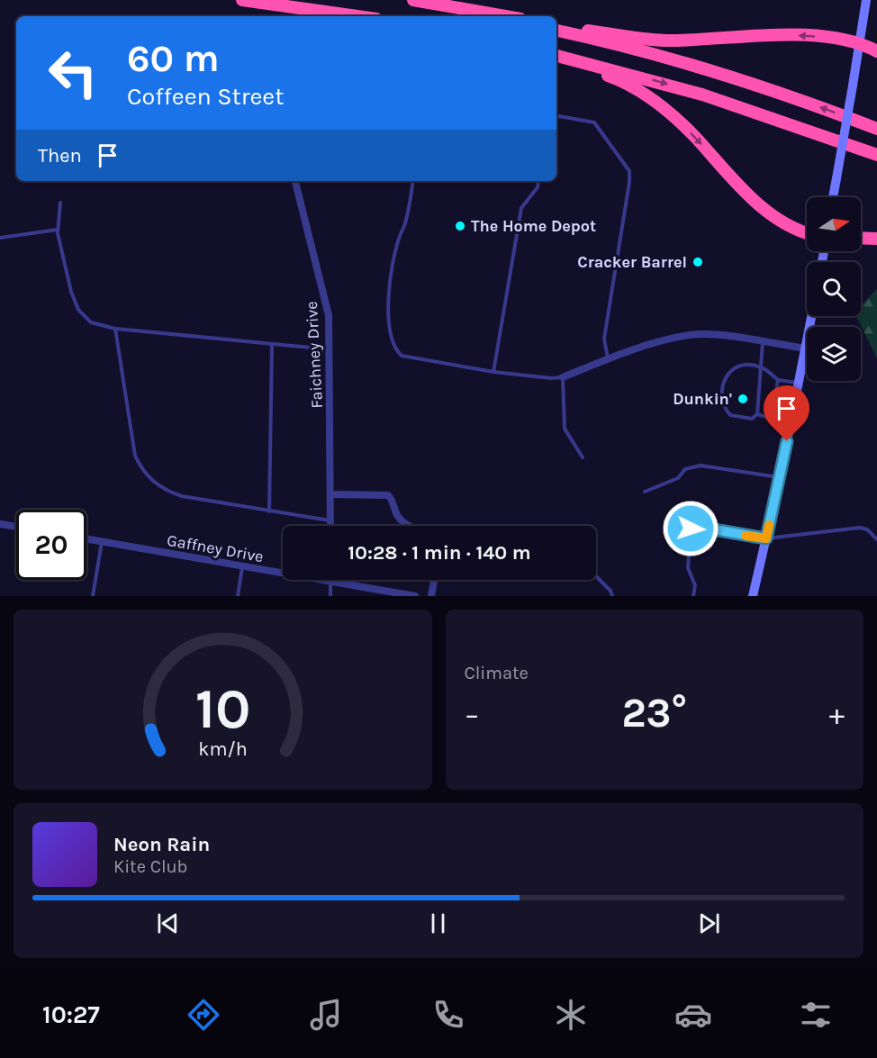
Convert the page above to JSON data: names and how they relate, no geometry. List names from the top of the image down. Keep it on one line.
{"streets":{"street":["Faichney Drive","Gaffney Drive"]},"places":["The Home Depot","Cracker Barrel","Dunkin'"],"north":"right","page":{"turn":["60 m","Coffeen Street"],"then":"Then","limit":"20","trip":"10:28 · 1 min · 140 m","tile":"Climate","heat":["−","23°","+"],"song":["Neon Rain","Kite Club"],"tabs":"10:27","gauge":["10","km/h"]}}
